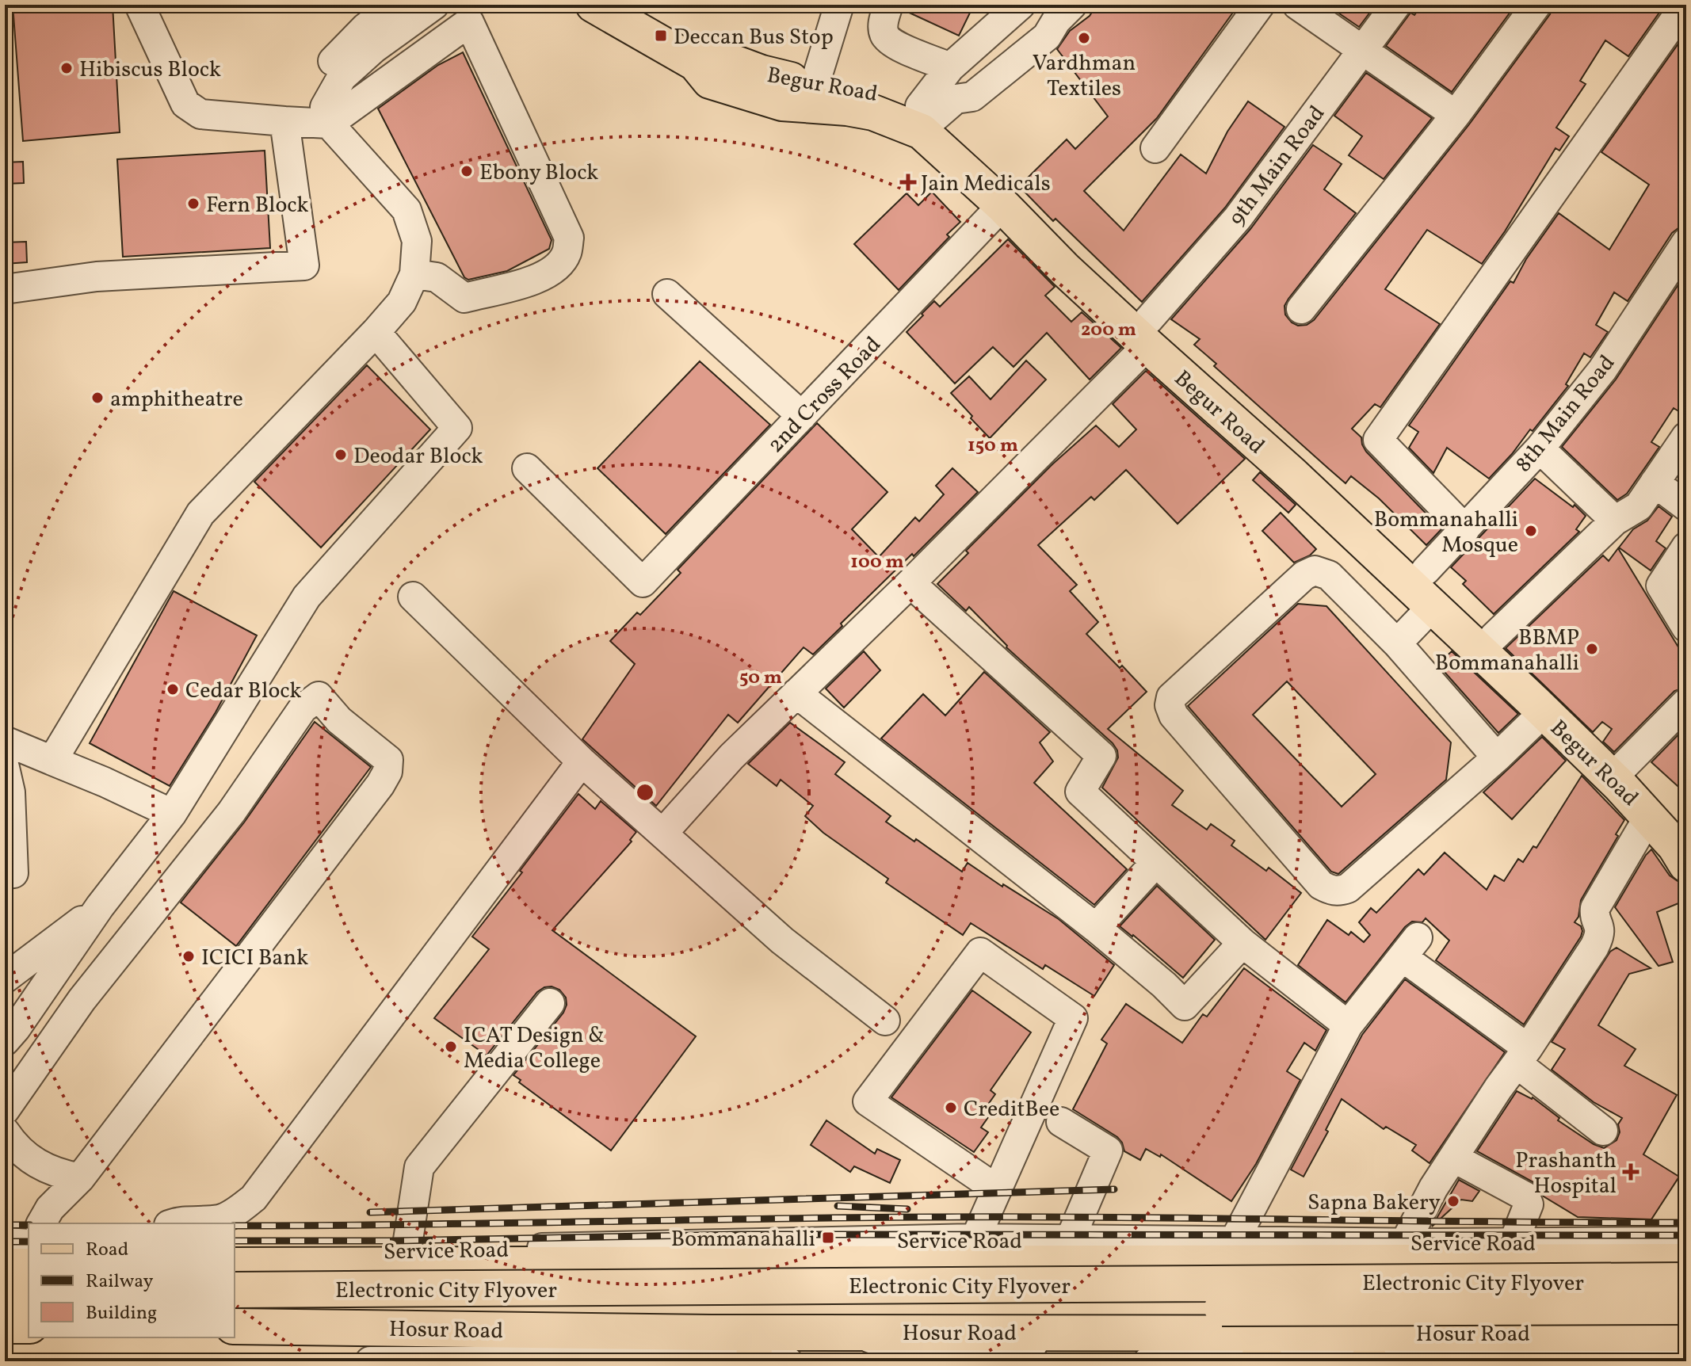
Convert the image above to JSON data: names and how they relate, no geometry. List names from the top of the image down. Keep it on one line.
{"streets":{"main road":["Begur Road","Electronic City Flyover","Hosur Road"],"street":["9th Main Road","2nd Cross Road","8th Main Road","Service Road"]},"crossings":[["Begur Road","9th Main Road"],["Begur Road","2nd Cross Road"],["Begur Road","8th Main Road"]],"places":{"transit":["Deccan Bus Stop","Bommanahalli"],"other":["Vardhman Textiles","Hibiscus Block","Ebony Block","Fern Block","amphitheatre","Deodar Block","Bommanahalli Mosque","BBMP Bommanahalli","Cedar Block","ICICI Bank","ICAT Design & Media College","CreditBee","Sapna Bakery"],"health":["Jain Medicals","Prashanth Hospital"]},"legend":["Road","Railway","Building"],"rings":["200 m","150 m","100 m","50 m"]}
